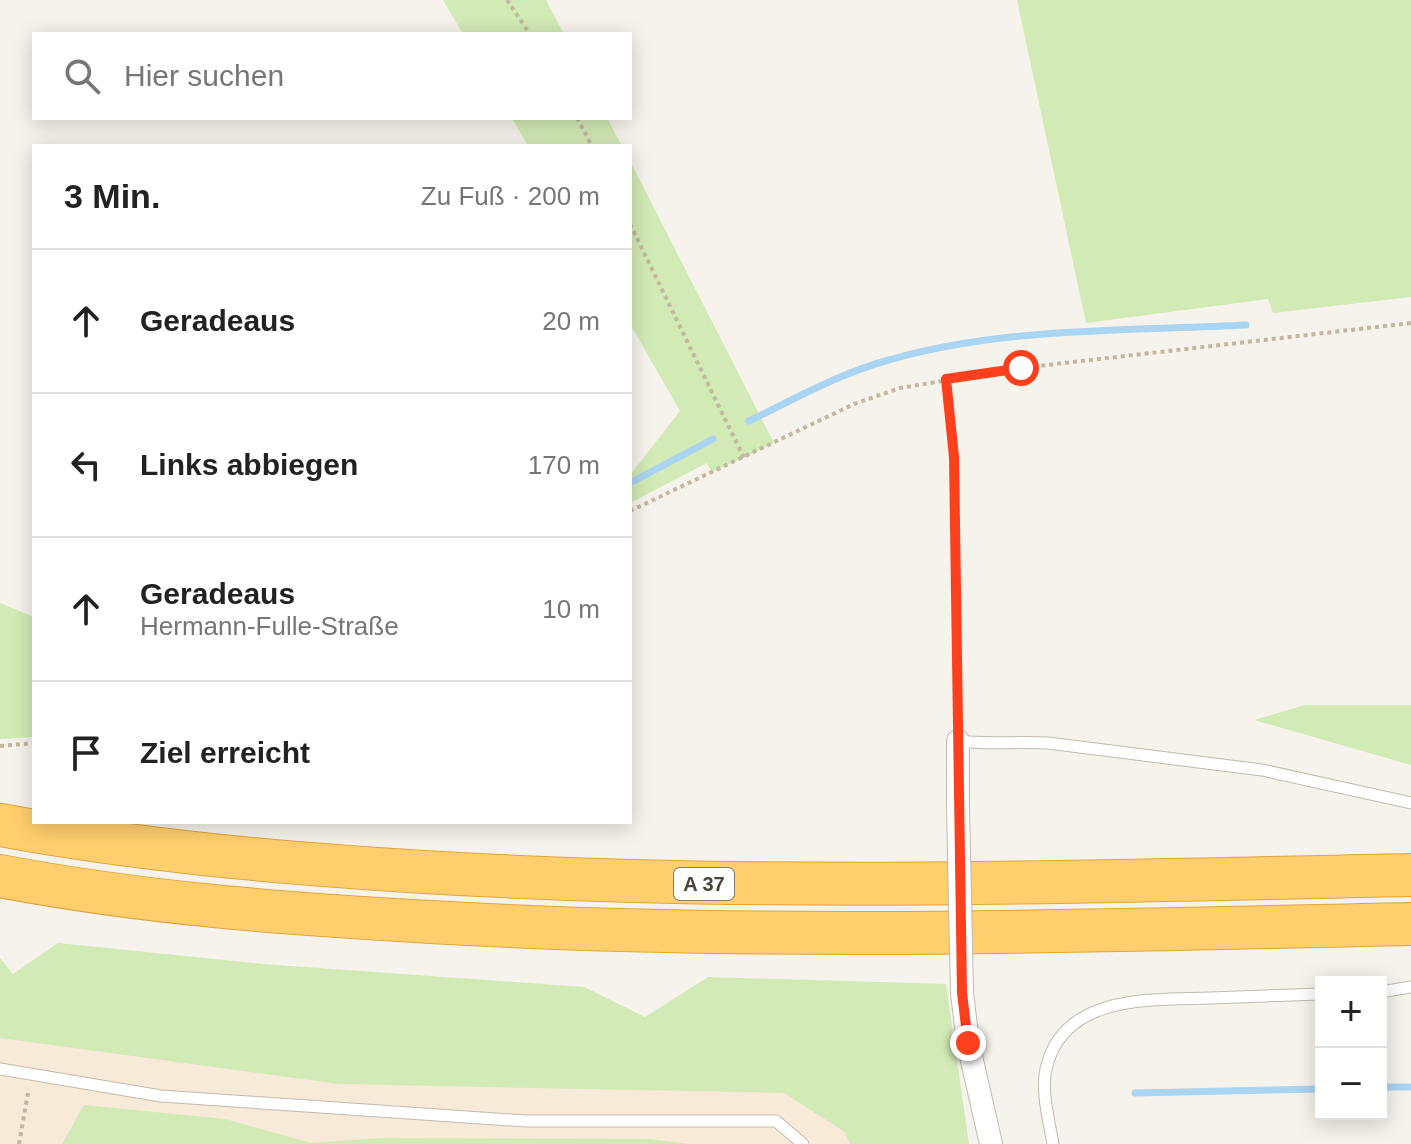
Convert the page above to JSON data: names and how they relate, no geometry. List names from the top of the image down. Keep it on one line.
{"streets":{"highway":["A 37"]},"page":{"search":"Hier suchen","heading":["3 Min.","Zu Fuß · 200 m"],"list":[["Geradeaus","20 m"],["Links abbiegen","170 m"],["Geradeaus","Hermann-Fulle-Straße","10 m"],"Ziel erreicht"],"map_buttons":["+","−"]}}
